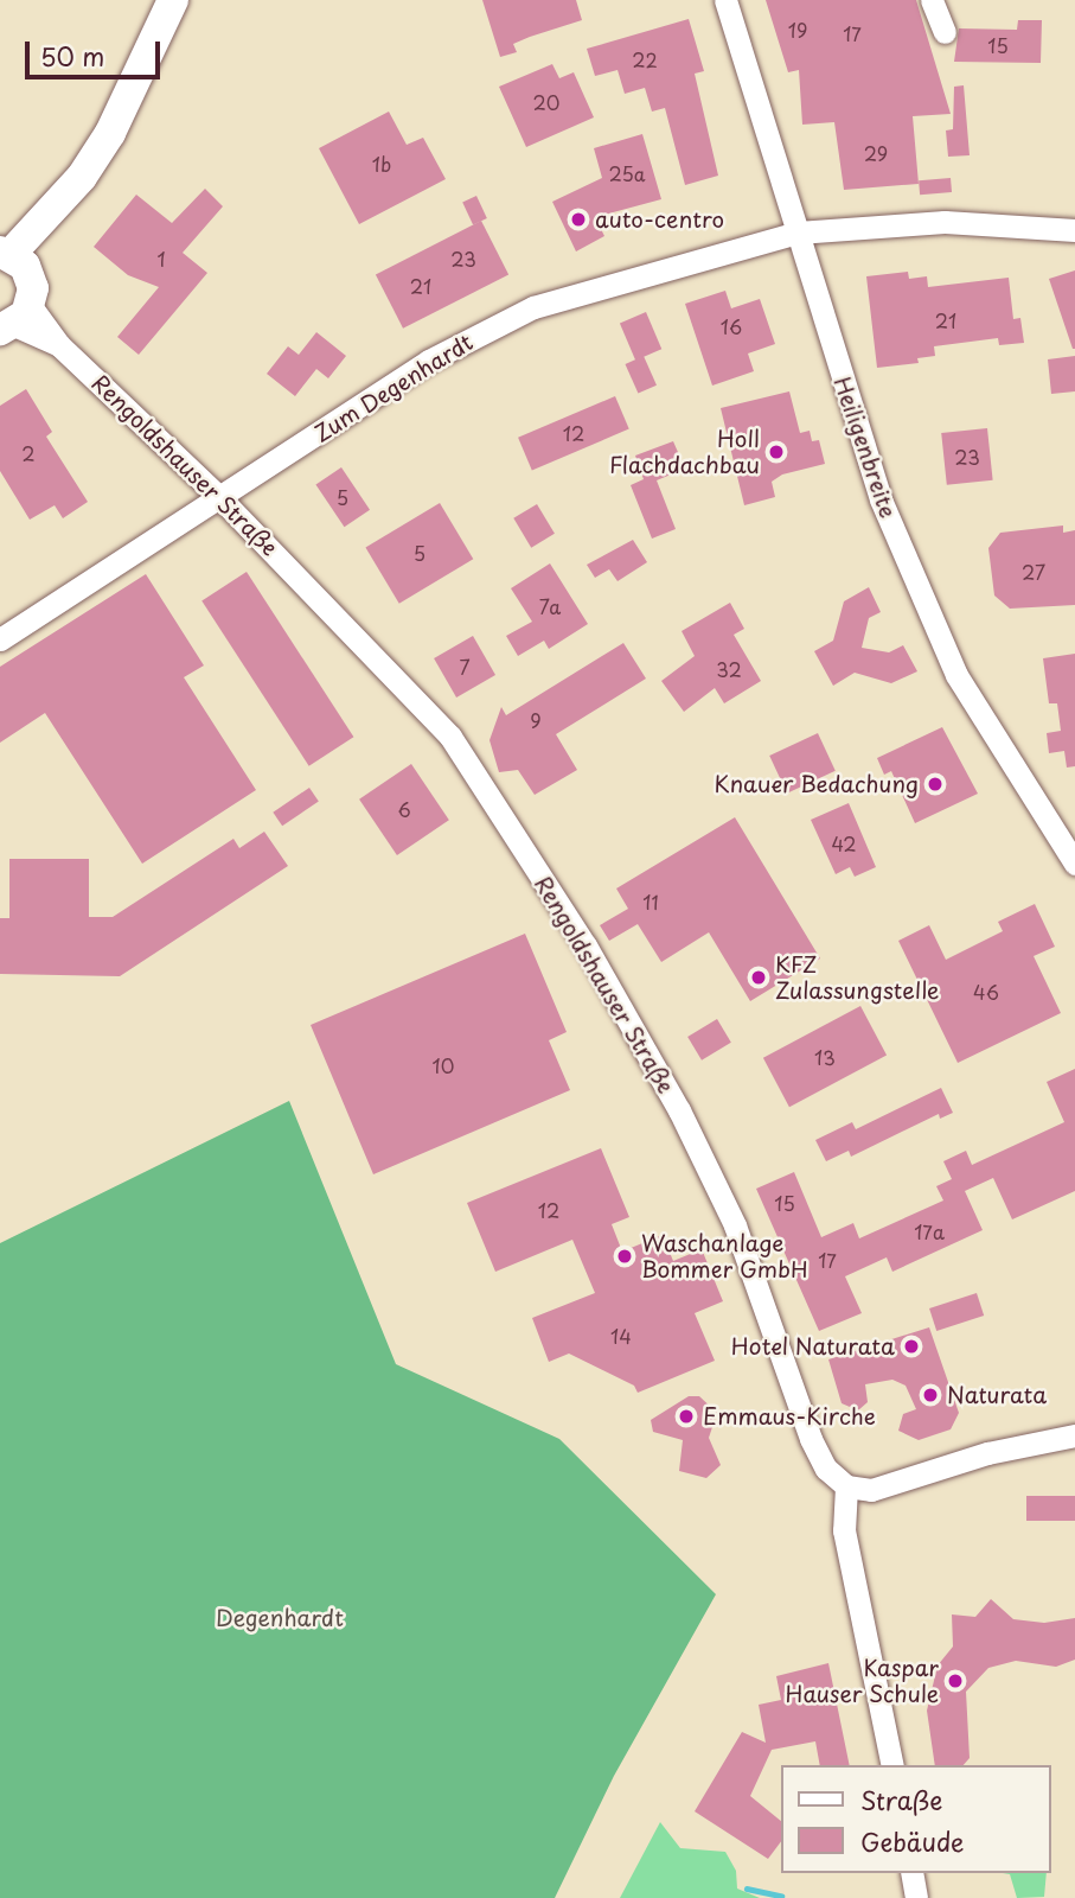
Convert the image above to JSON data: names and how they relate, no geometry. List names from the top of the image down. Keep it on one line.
{"streets":{"street":["Zum Degenhardt","Heiligenbreite","Rengoldshauser Straße"]},"crossings":[["Zum Degenhardt","Heiligenbreite"],["Zum Degenhardt","Rengoldshauser Straße"]],"parks":["Degenhardt"],"places":["auto-centro","Holl Flachdachbau","Knauer Bedachung","KFZ Zulassungstelle","Waschanlage Bommer GmbH","Hotel Naturata","Naturata","Emmaus-Kirche","Kaspar Hauser Schule"],"house_numbers":["19","17","15","22","20","29","1b","25a","1","23","21","21","16","12","2","23","5","5","27","7a","7","32","9","6","42","11","46","13","10","15","12","17a","17","14"],"legend":["Straße","Gebäude"],"scale_bar":"50 m"}
